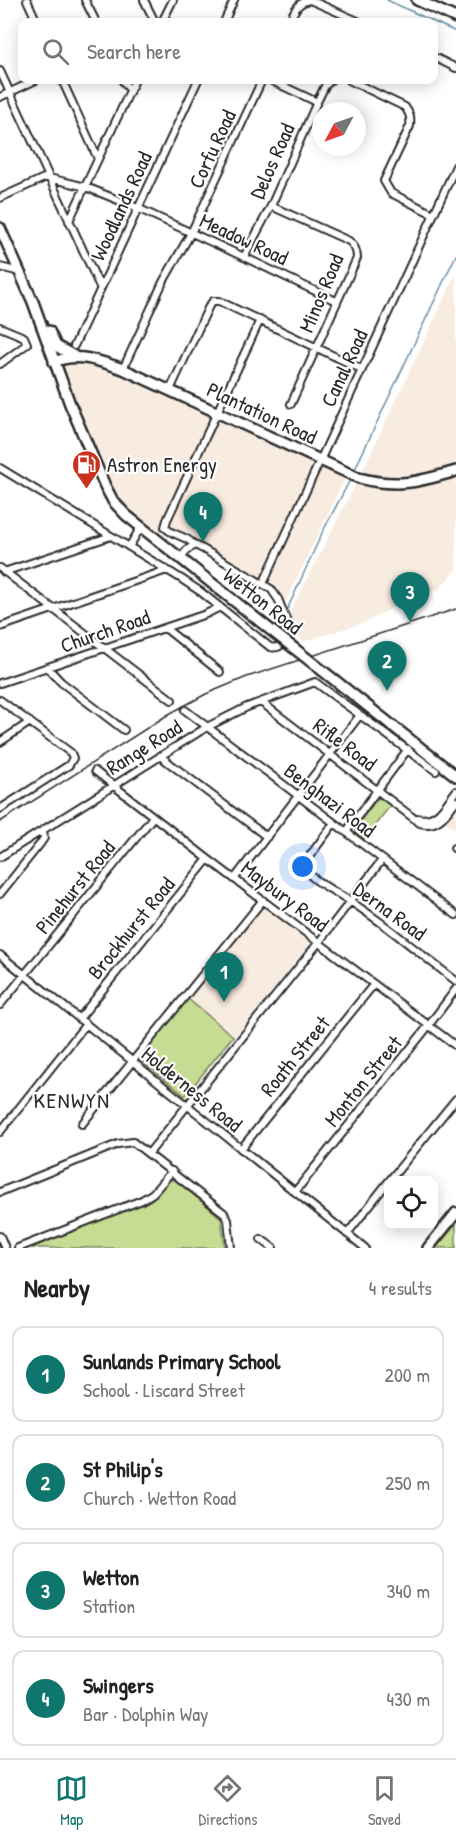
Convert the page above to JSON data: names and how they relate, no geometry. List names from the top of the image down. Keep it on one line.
{"streets":{"main road":["Plantation Road","Wetton Road"],"street":["Corfu Road","Delos Road","Woodlands Road","Meadow Road","Minos Road","Canal Road","Church Road","Rifle Road","Range Road","Benghazi Road","Pinehurst Road","Maybury Road","Derna Road","Brockhurst Road","Roath Street","Monton Street","Holderness Road"]},"crossings":[["Corfu Road","Meadow Road"],["Corfu Road","Plantation Road"],["Delos Road","Meadow Road"],["Delos Road","Minos Road"],["Woodlands Road","Meadow Road"],["Meadow Road","Minos Road"],["Canal Road","Plantation Road"],["Plantation Road","Wetton Road"],["Rifle Road","Range Road"],["Range Road","Benghazi Road"],["Range Road","Maybury Road"],["Benghazi Road","Derna Road"],["Pinehurst Road","Maybury Road"],["Pinehurst Road","Holderness Road"],["Maybury Road","Brockhurst Road"],["Maybury Road","Roath Street"],["Maybury Road","Monton Street"],["Brockhurst Road","Holderness Road"],["Roath Street","Holderness Road"],["Monton Street","Holderness Road"]],"districts":["KENWYN"],"places":{"fuel station":["Astron Energy"]},"north":"bottom left","page":{"search":"Search here","pins":["4","3","2","1"],"heading":["Nearby","4 results"],"list":[{"mark":"1","name":"Sunlands Primary School","note":"School · Liscard Street","value":"200 m"},{"mark":"2","name":"St Philip's","note":"Church · Wetton Road","value":"250 m"},{"mark":"3","name":"Wetton","note":"Station","value":"340 m"},{"mark":"4","name":"Swingers","note":"Bar · Dolphin Way","value":"430 m"}],"nav":["Map","Directions","Saved"]}}
